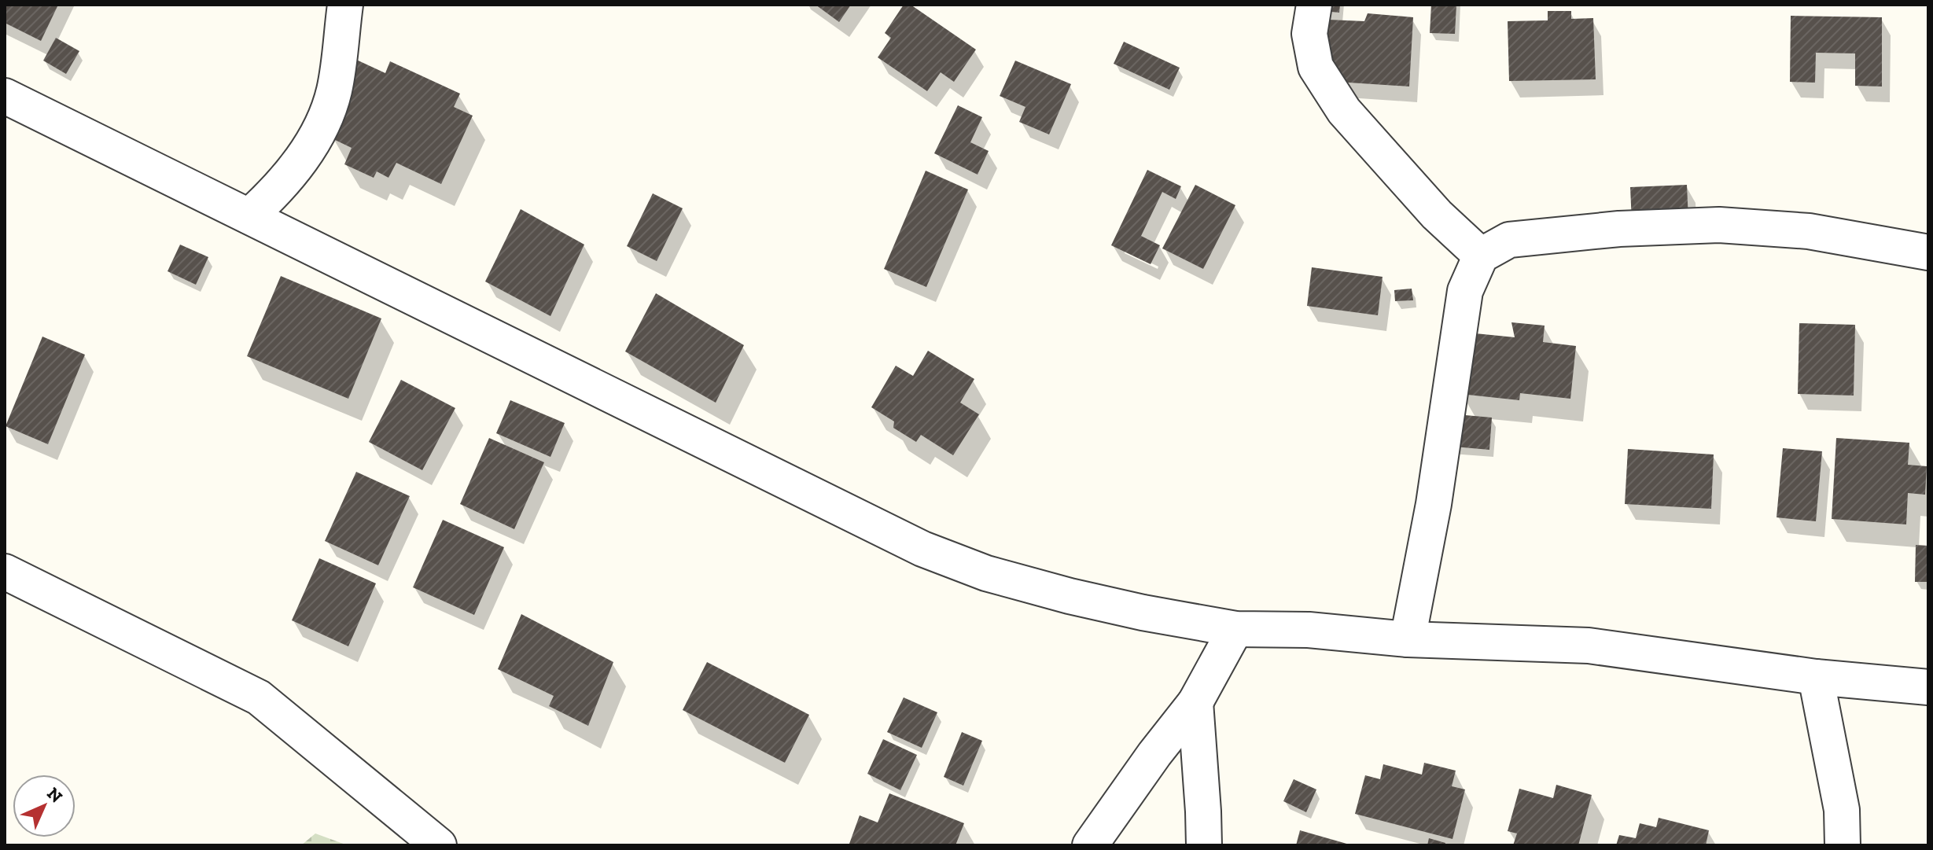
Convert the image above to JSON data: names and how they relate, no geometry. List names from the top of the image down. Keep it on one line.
{"north":"top right"}
